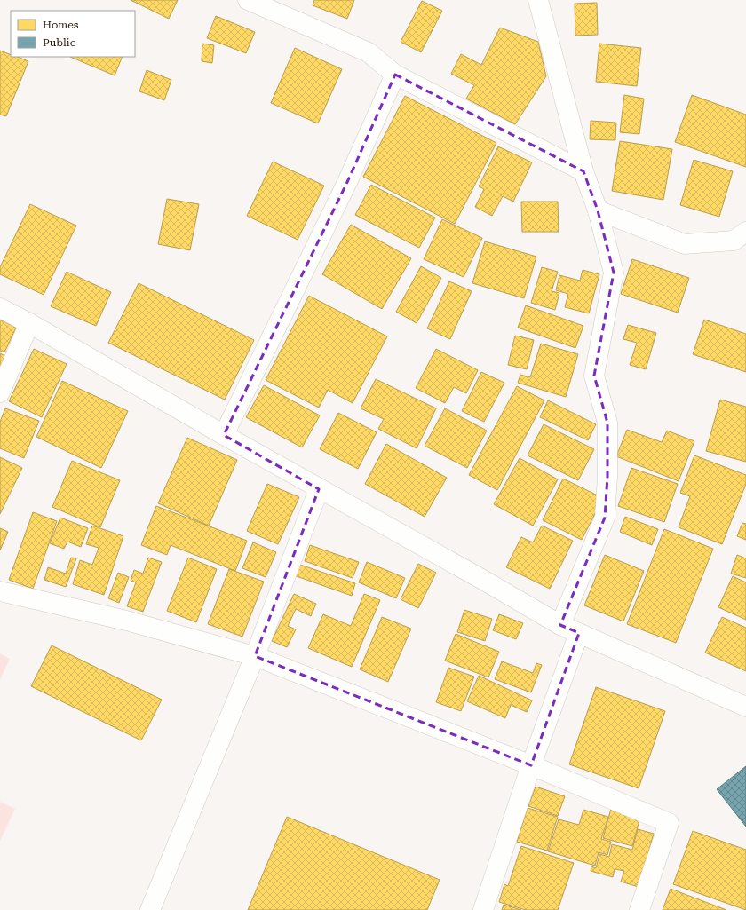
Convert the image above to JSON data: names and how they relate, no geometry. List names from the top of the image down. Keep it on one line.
{"legend":["Homes","Public"]}
